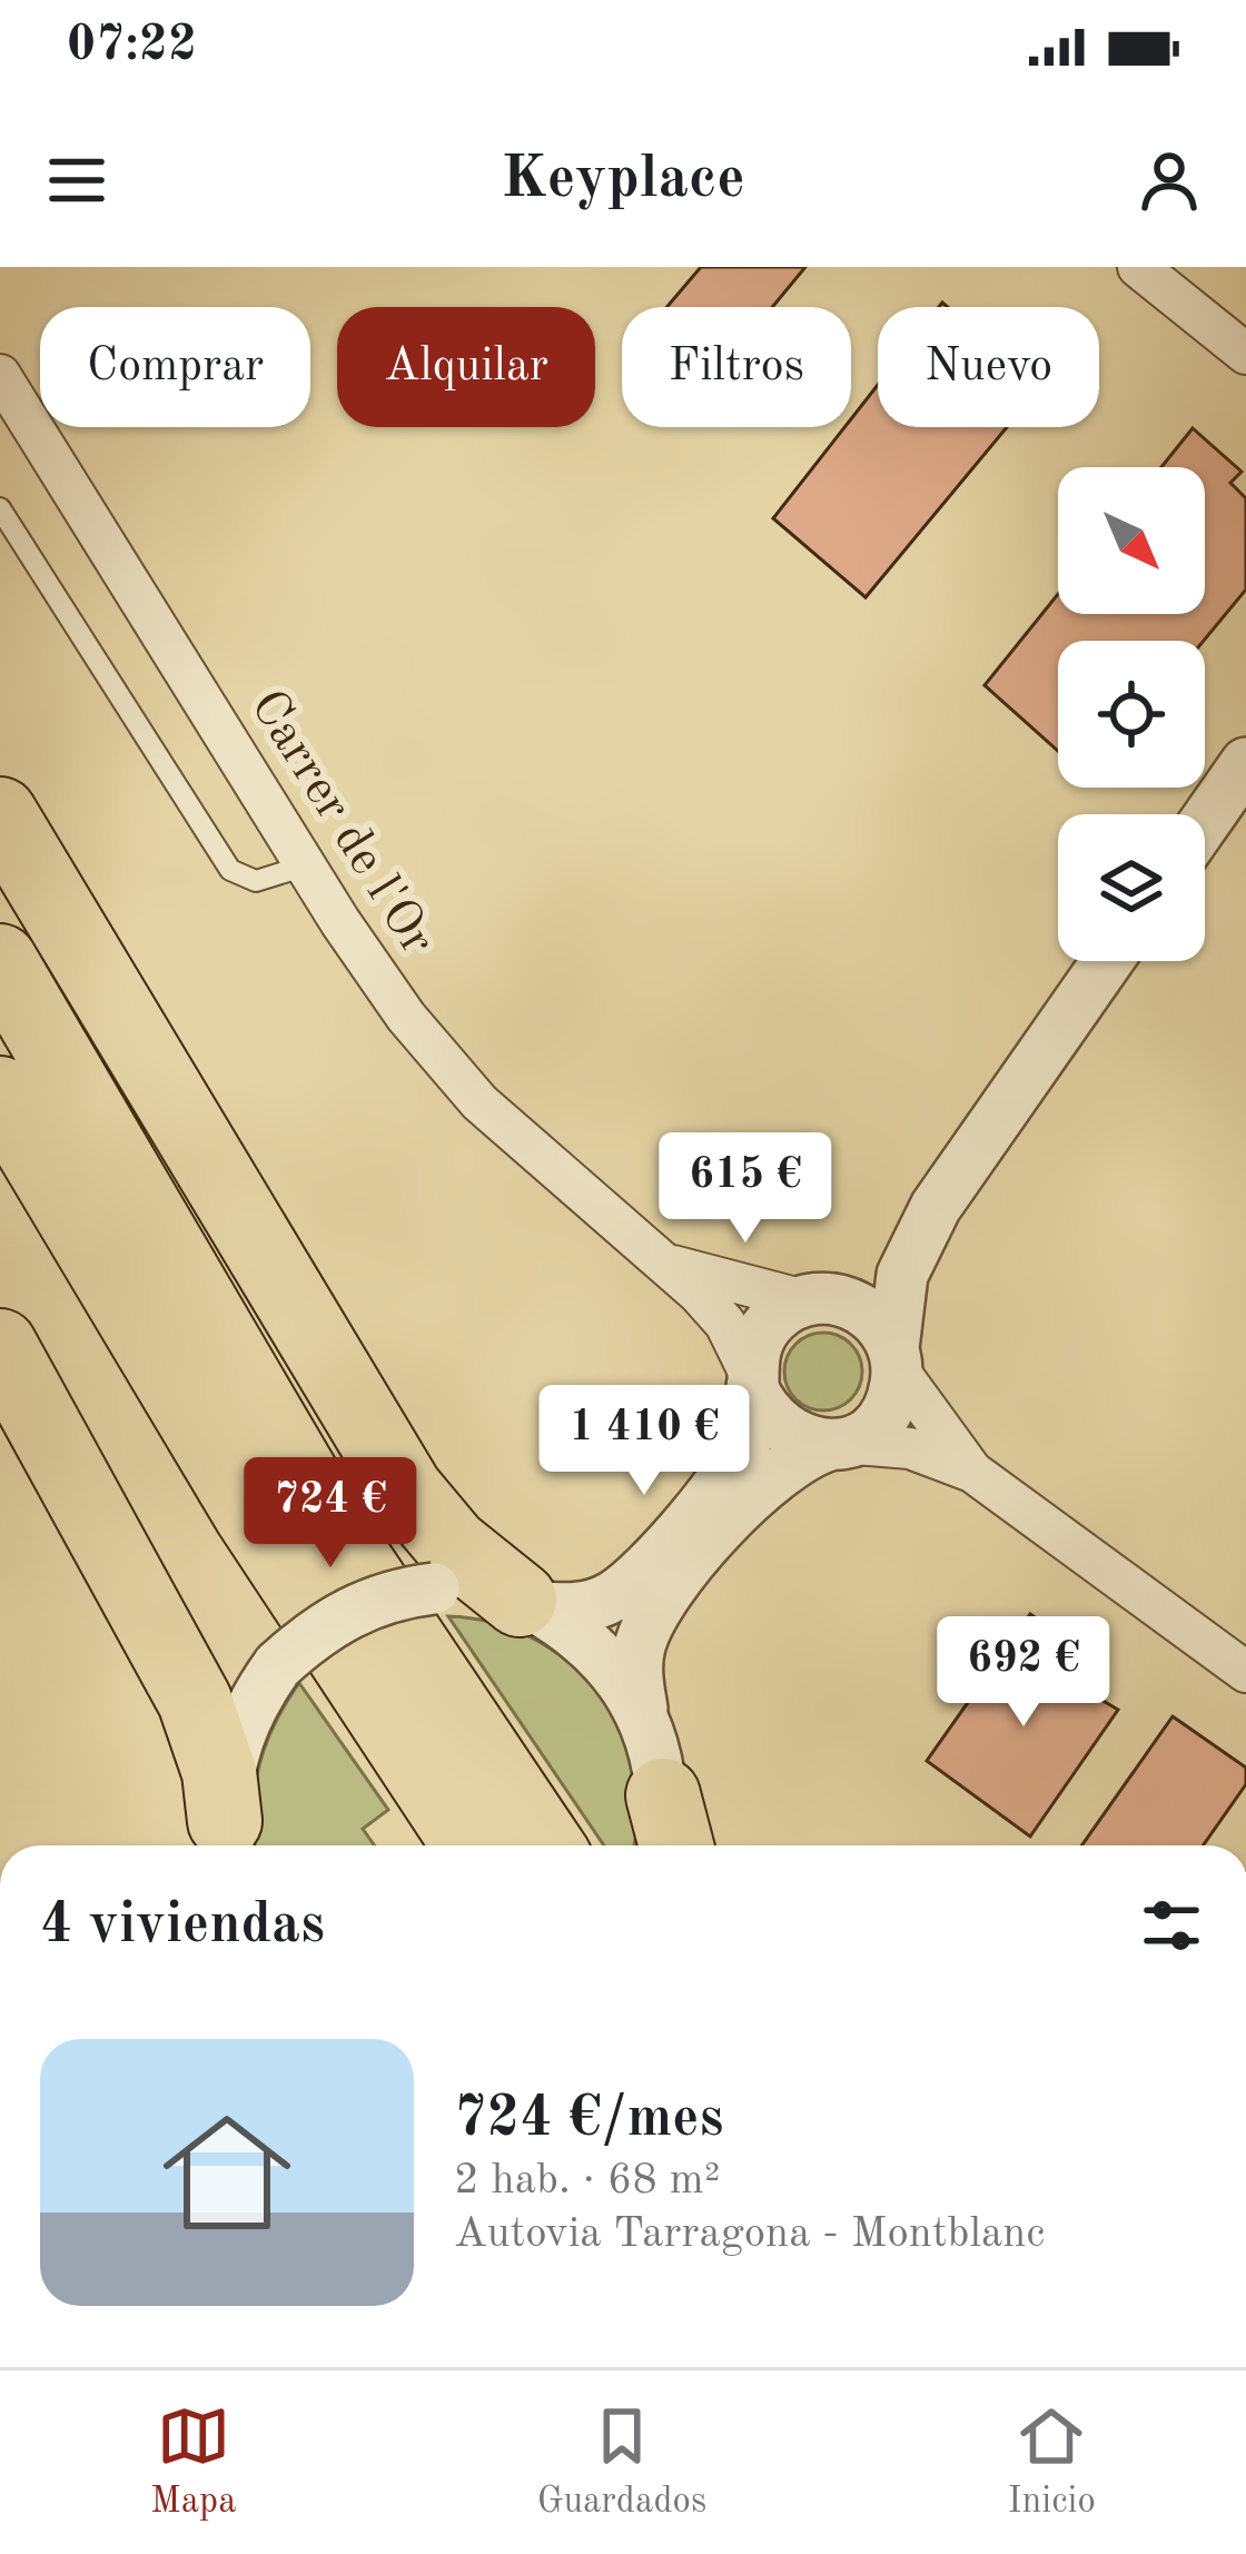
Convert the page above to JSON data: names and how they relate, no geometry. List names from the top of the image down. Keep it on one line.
{"streets":{"street":["Carrer de l'Or"]},"north":"bottom right","page":{"status":"07:22","header":"Keyplace","chip":["Comprar","Alquilar","Filtros","Nuevo"],"price":["615 €","1 410 €","724 €","692 €"],"heading":"4 viviendas","list":[{"name":"724 €/mes","note":"2 hab. · 68 m² · Autovia Tarragona - Montblanc"}],"tabs":["Mapa","Guardados","Inicio"]}}
